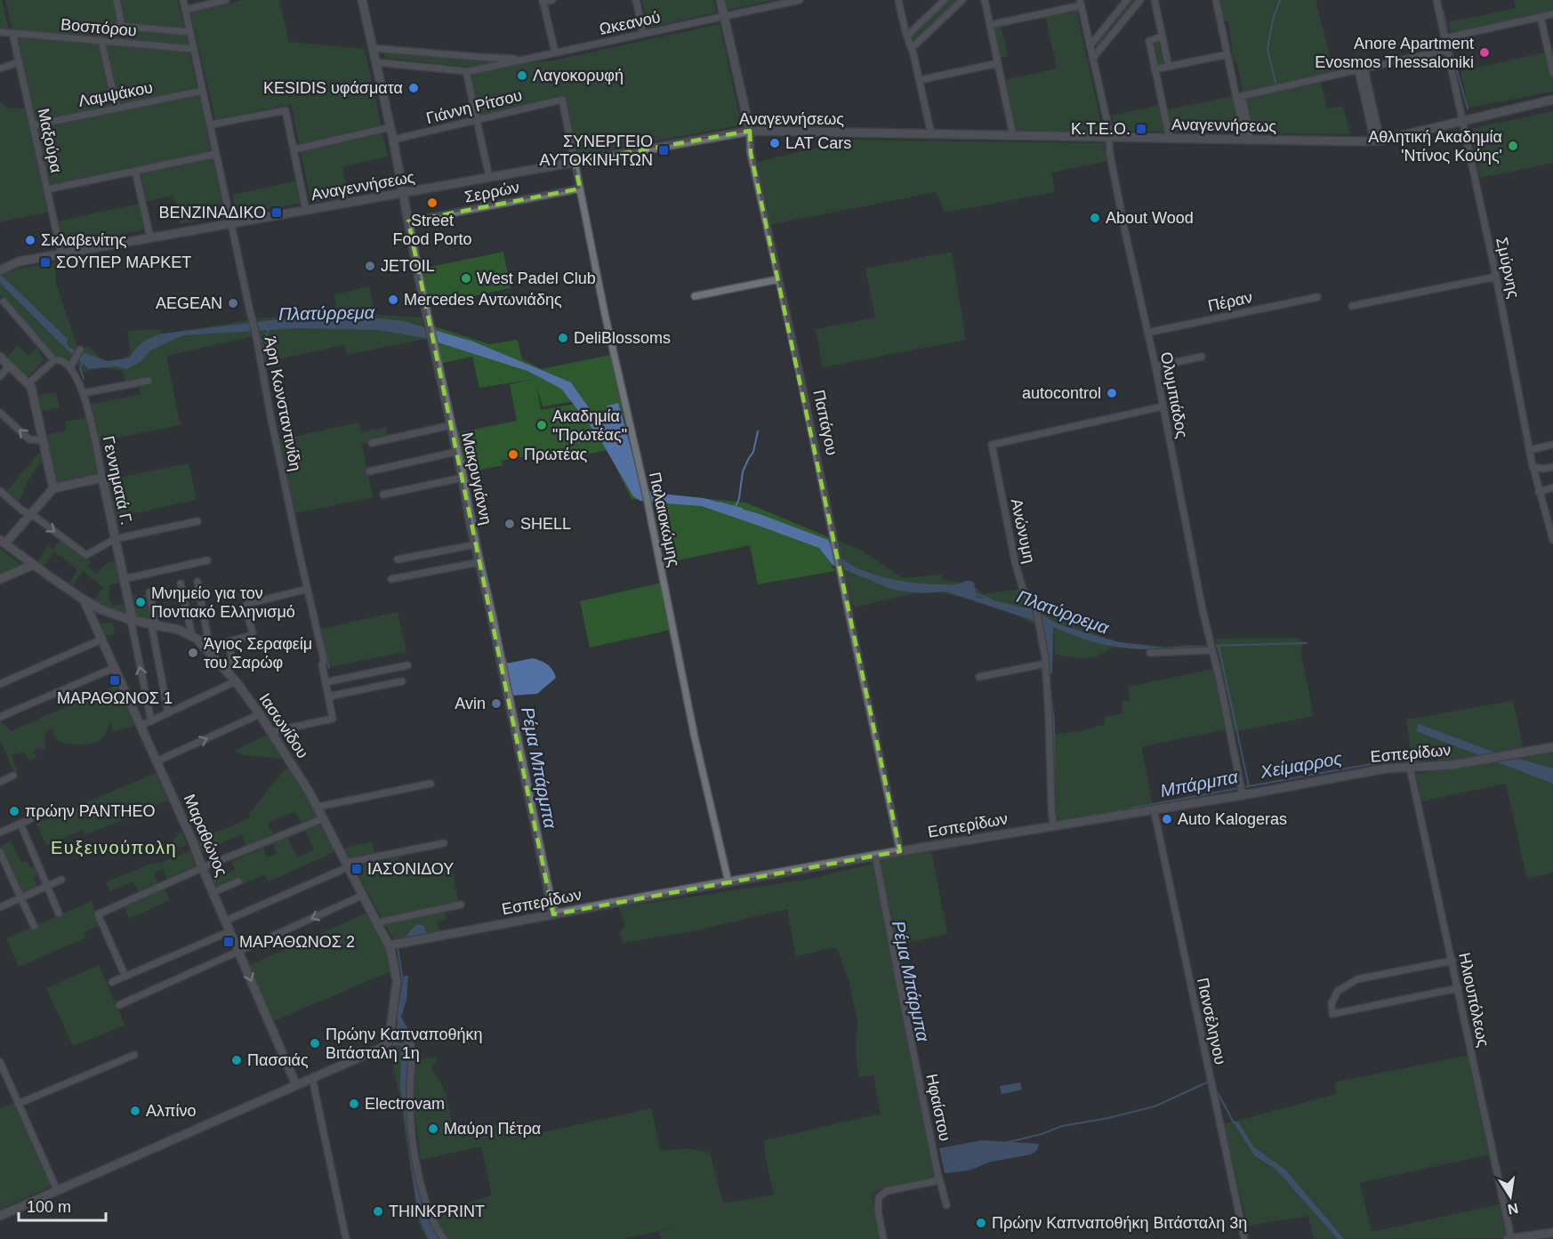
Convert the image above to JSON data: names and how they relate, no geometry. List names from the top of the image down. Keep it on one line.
{"streets":{"street":["Ωκεανού","Βοσπόρου","Λαμψάκου","Γιάννη Ρίτσου","Αναγεννήσεως","Μαξούρα","Σερρών","Σμύρνης","Πέραν","Ολυμπιάδος","Άρη Κωνσταντινίδη","Παπάγου","Μακρυγιάννη","Γεννηματά Γ.","Παλαιοκώμης","Ανώνυμη","Ιασωνίδου","Εσπερίδων","Μαραθώνος","Ηλιουπόλεως","Πανσέληνου","Ηφαίστου"]},"crossings":[["Ωκεανού","Παπάγου"],["Βοσπόρου","Μαξούρα"],["Βοσπόρου","Άρη Κωνσταντινίδη"],["Λαμψάκου","Μαξούρα"],["Λαμψάκου","Άρη Κωνσταντινίδη"],["Γιάννη Ρίτσου","Μακρυγιάννη"],["Γιάννη Ρίτσου","Παλαιοκώμης"],["Αναγεννήσεως","Μαξούρα"],["Αναγεννήσεως","Σμύρνης"],["Αναγεννήσεως","Ολυμπιάδος"],["Αναγεννήσεως","Άρη Κωνσταντινίδη"],["Αναγεννήσεως","Παπάγου"],["Αναγεννήσεως","Μακρυγιάννη"],["Αναγεννήσεως","Παλαιοκώμης"],["Σερρών","Μακρυγιάννη"],["Σερρών","Παλαιοκώμης"],["Πέραν","Ολυμπιάδος"],["Ολυμπιάδος","Ανώνυμη"],["Ολυμπιάδος","Εσπερίδων"],["Άρη Κωνσταντινίδη","Ιασωνίδου"],["Παπάγου","Εσπερίδων"],["Μακρυγιάννη","Εσπερίδων"],["Γεννηματά Γ.","Ιασωνίδου"],["Παλαιοκώμης","Εσπερίδων"],["Ανώνυμη","Εσπερίδων"],["Ιασωνίδου","Εσπερίδων"],["Ιασωνίδου","Μαραθώνος"],["Εσπερίδων","Ηλιουπόλεως"],["Εσπερίδων","Πανσέληνου"],["Εσπερίδων","Ηφαίστου"]],"districts":["Ευξεινούπολη"],"water":["Πλατύρρεμα","Χείμαρρος","Ρέμα Μπάρμπα","Μπάρμπα"],"places":{"other":["Anore Apartment Evosmos Thessaloniki","Λαγοκορυφή","KESIDIS υφάσματα","LAT Cars","Αθλητική Ακαδημία 'Ντίνος Κούης'","Street Food Porto","About Wood","Σκλαβενίτης","JETOIL","West Padel Club","Mercedes Αντωνιάδης","AEGEAN","DeliBlossoms","autocontrol","Ακαδημία \"Πρωτέας\"","Πρωτέας","SHELL","Μνημείο για τον Ποντιακό Ελληνισμό","Άγιος Σεραφείμ του Σαρώφ","Avin","πρώην PANTHEO","Auto Kalogeras","Πρώην Καπναποθήκη Βιτάσταλη 1η","Πασσιάς","Electrovam","Αλπίνο","Μαύρη Πέτρα","THINKPRINT","Πρώην Καπναποθήκη Βιτάσταλη 3η"],"transit":["K.T.E.O.","ΣΥΝΕΡΓΕΙΟ ΑΥΤΟΚΙΝΗΤΩΝ","ΒΕΝΖΙΝΑΔΙΚΟ","ΣΟΥΠΕΡ ΜΑΡΚΕΤ","ΜΑΡΑΘΩΝΟΣ 1","ΙΑΣΟΝΙΔΟΥ","ΜΑΡΑΘΩΝΟΣ 2"]},"scale_bar":"100 m","north":"bottom"}
